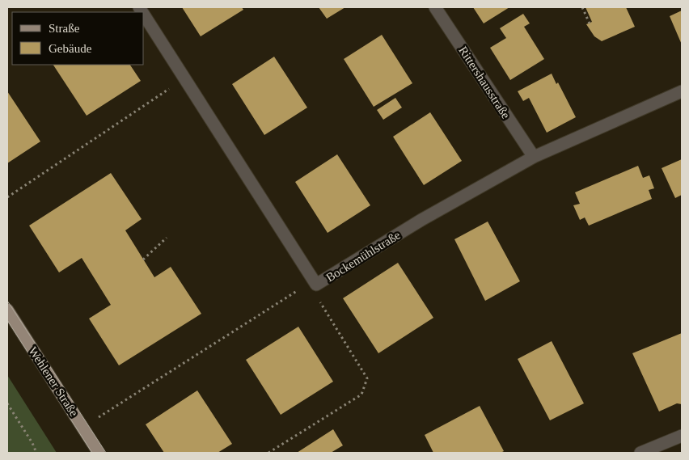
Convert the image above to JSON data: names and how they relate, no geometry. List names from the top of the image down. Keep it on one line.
{"streets":{"main road":["Wehlener Straße"],"street":["Rittershausstraße","Bockemühlstraße"]},"crossings":[["Rittershausstraße","Bockemühlstraße"]],"legend":["Straße","Gebäude"]}
